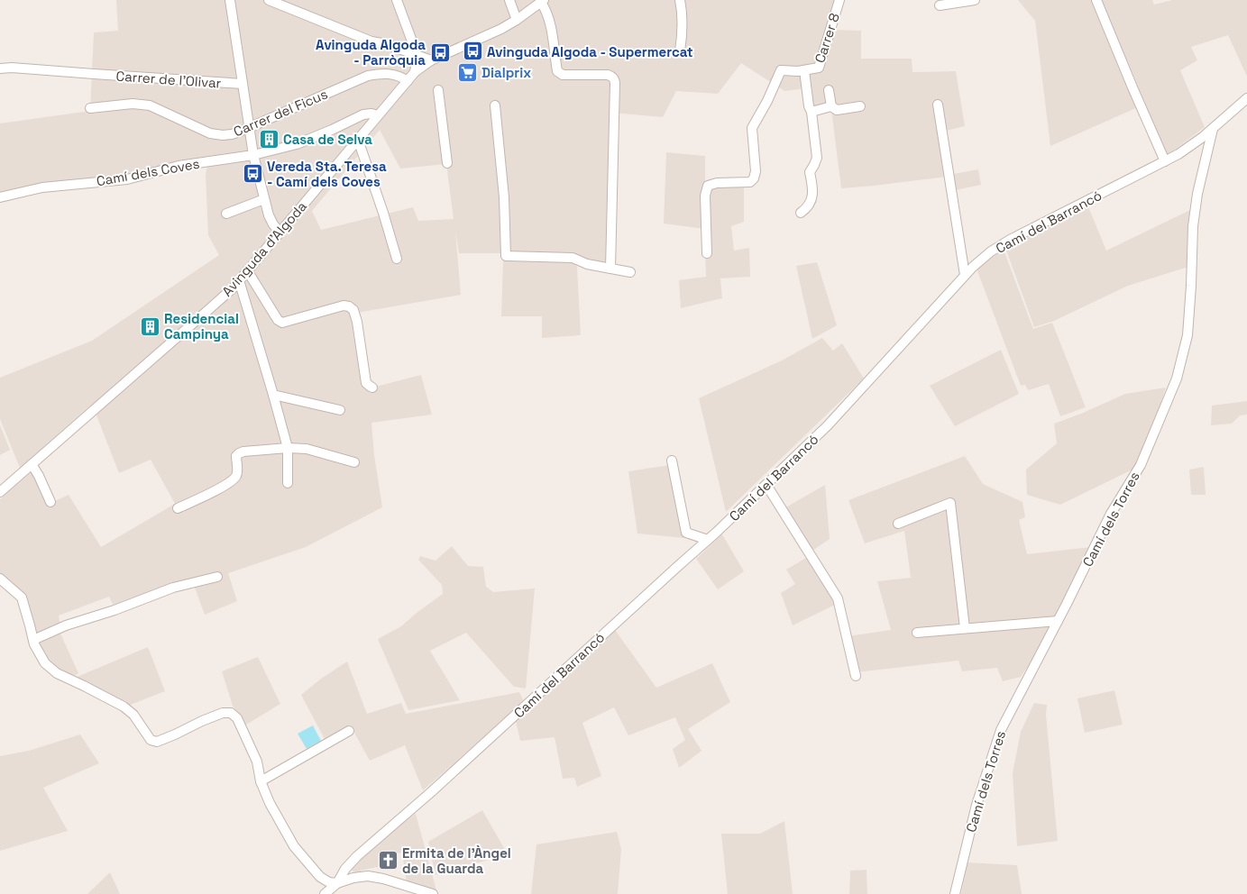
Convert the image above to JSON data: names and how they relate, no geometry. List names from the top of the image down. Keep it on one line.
{"streets":{"street":["Carrer 8","Carrer de l'Olivar","Carrer del Ficus","Camí dels Coves","Camí del Barrancó","Avinguda d'Algoda","Camí dels Torres"]},"crossings":[["Carrer del Ficus","Avinguda d'Algoda"],["Camí dels Coves","Avinguda d'Algoda"],["Camí del Barrancó","Camí dels Torres"]],"places":{"bus stop":["Avinguda Algoda - Supermercat","Avinguda Algoda - Parròquia","Vereda Sta. Teresa - Camí dels Coves"],"supermarket":["Dialprix"],"building":["Casa de Selva","Residencial Campinya"],"church":["Ermita de l'Àngel de la Guarda"]}}
